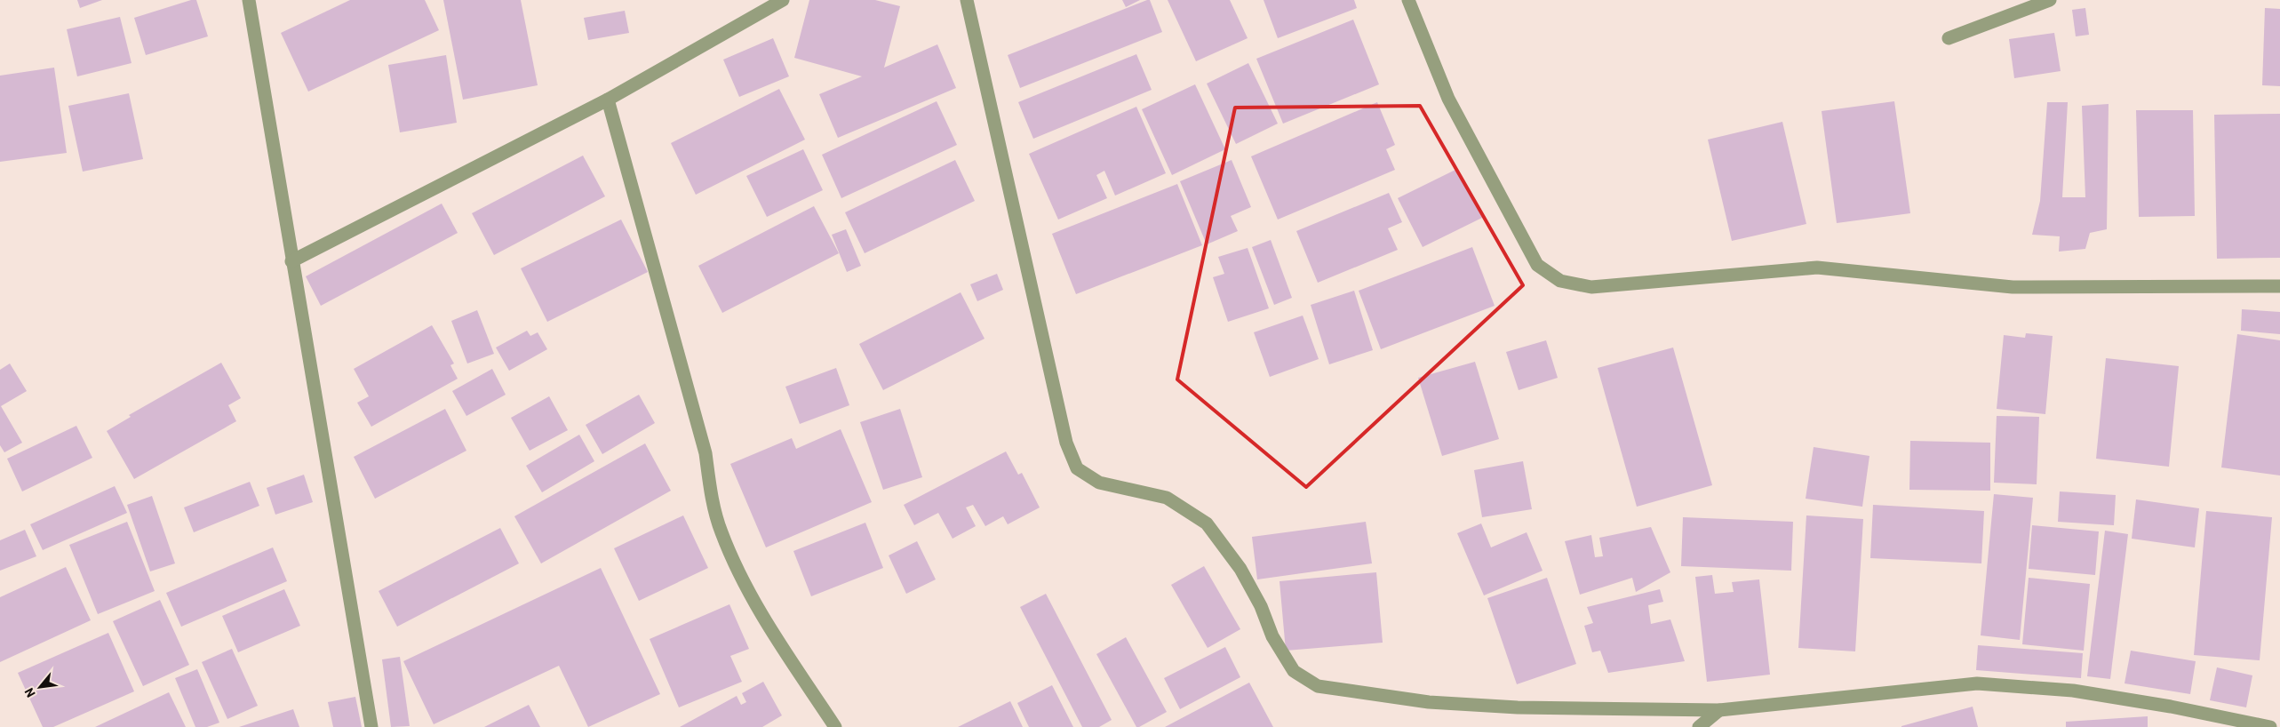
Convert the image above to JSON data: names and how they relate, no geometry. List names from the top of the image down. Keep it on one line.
{"north":"bottom left"}
